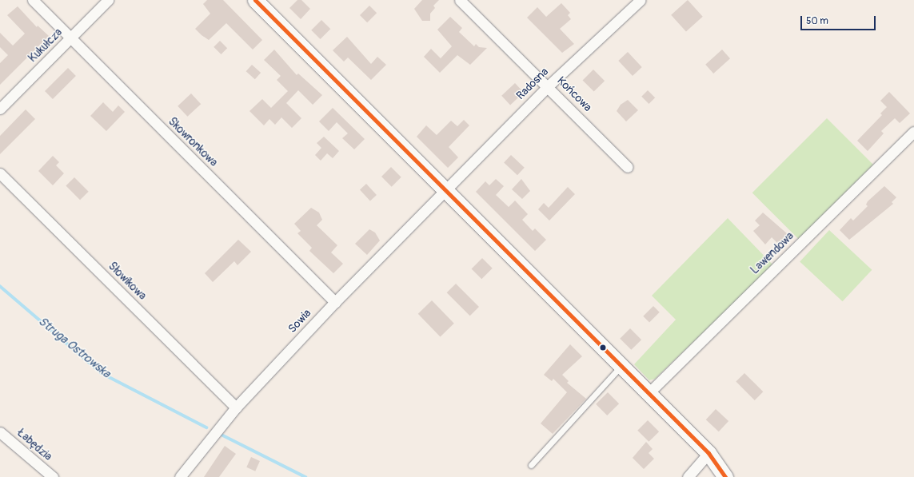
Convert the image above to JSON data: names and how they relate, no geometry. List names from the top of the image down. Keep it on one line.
{"streets":{"street":["Kukułcza","Radosna","Końcowa","Skowronkowa","Lawendowa","Słowikowa","Sowia","Łabędzia"]},"crossings":[["Kukułcza","Skowronkowa"],["Radosna","Końcowa"],["Radosna","Sowia"],["Skowronkowa","Sowia"],["Słowikowa","Sowia"]],"water":["Struga Ostrowska"],"scale_bar":"50 m"}
